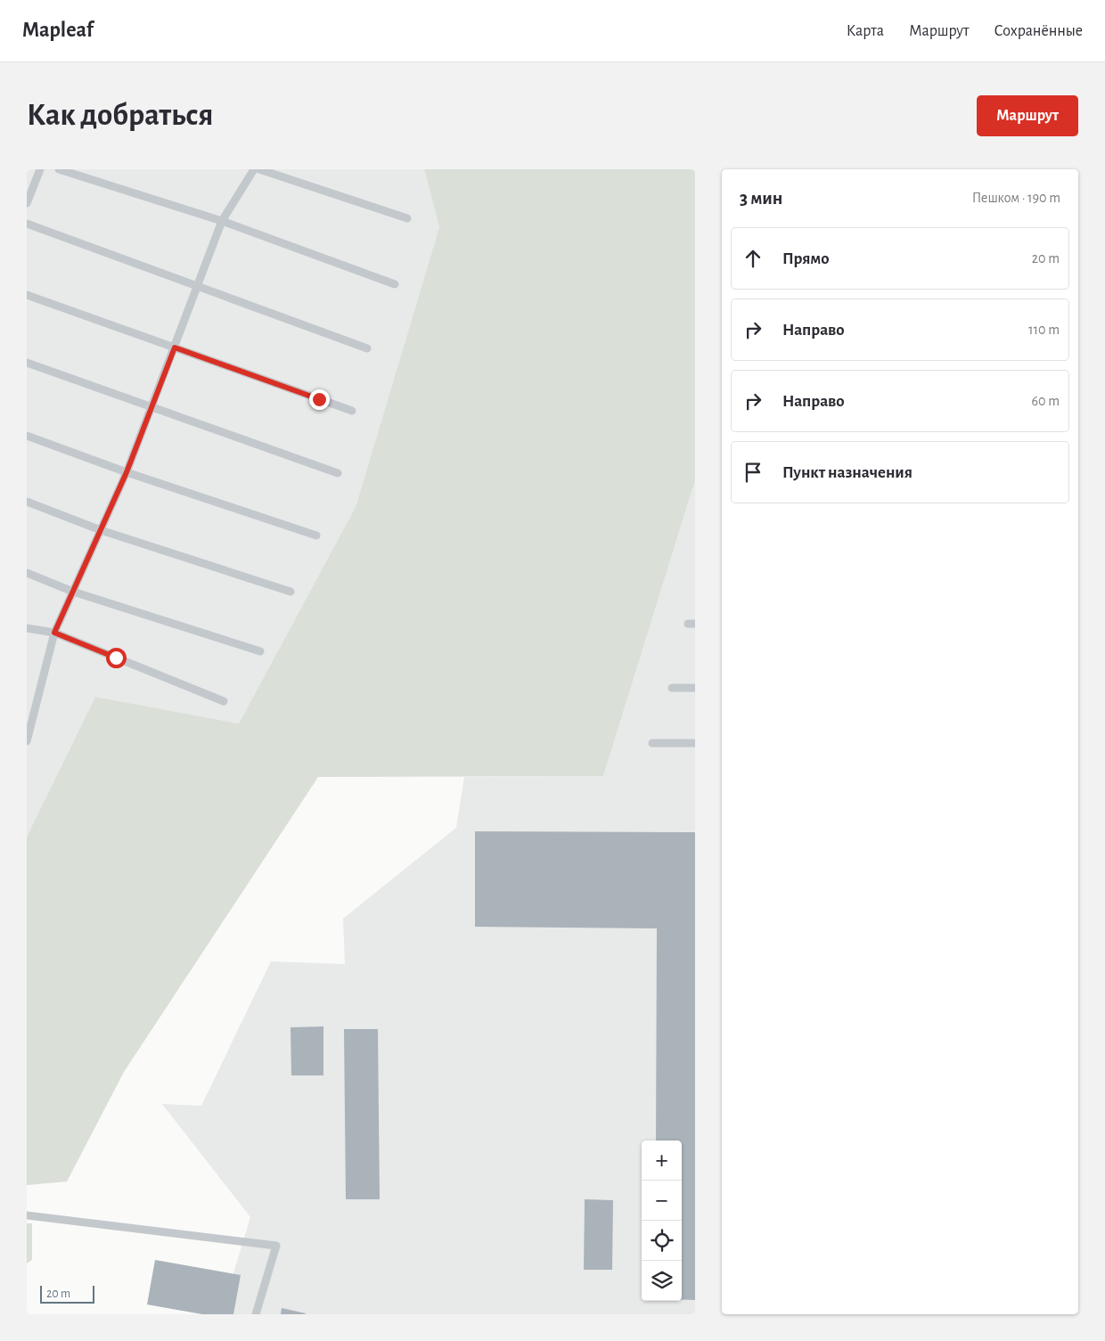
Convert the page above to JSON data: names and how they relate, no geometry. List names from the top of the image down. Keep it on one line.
{"scale_bar":"20 m","page":{"header":"Mapleaf","nav":["Карта","Маршрут","Сохранённые"],"buttons":"Маршрут","title":"Как добраться","heading":["3 мин","Пешком · 190 m"],"list":[["Прямо","20 m"],["Направо","110 m"],["Направо","60 m"],"Пункт назначения"],"map_buttons":["+","−"],"scale":"20 m"}}
